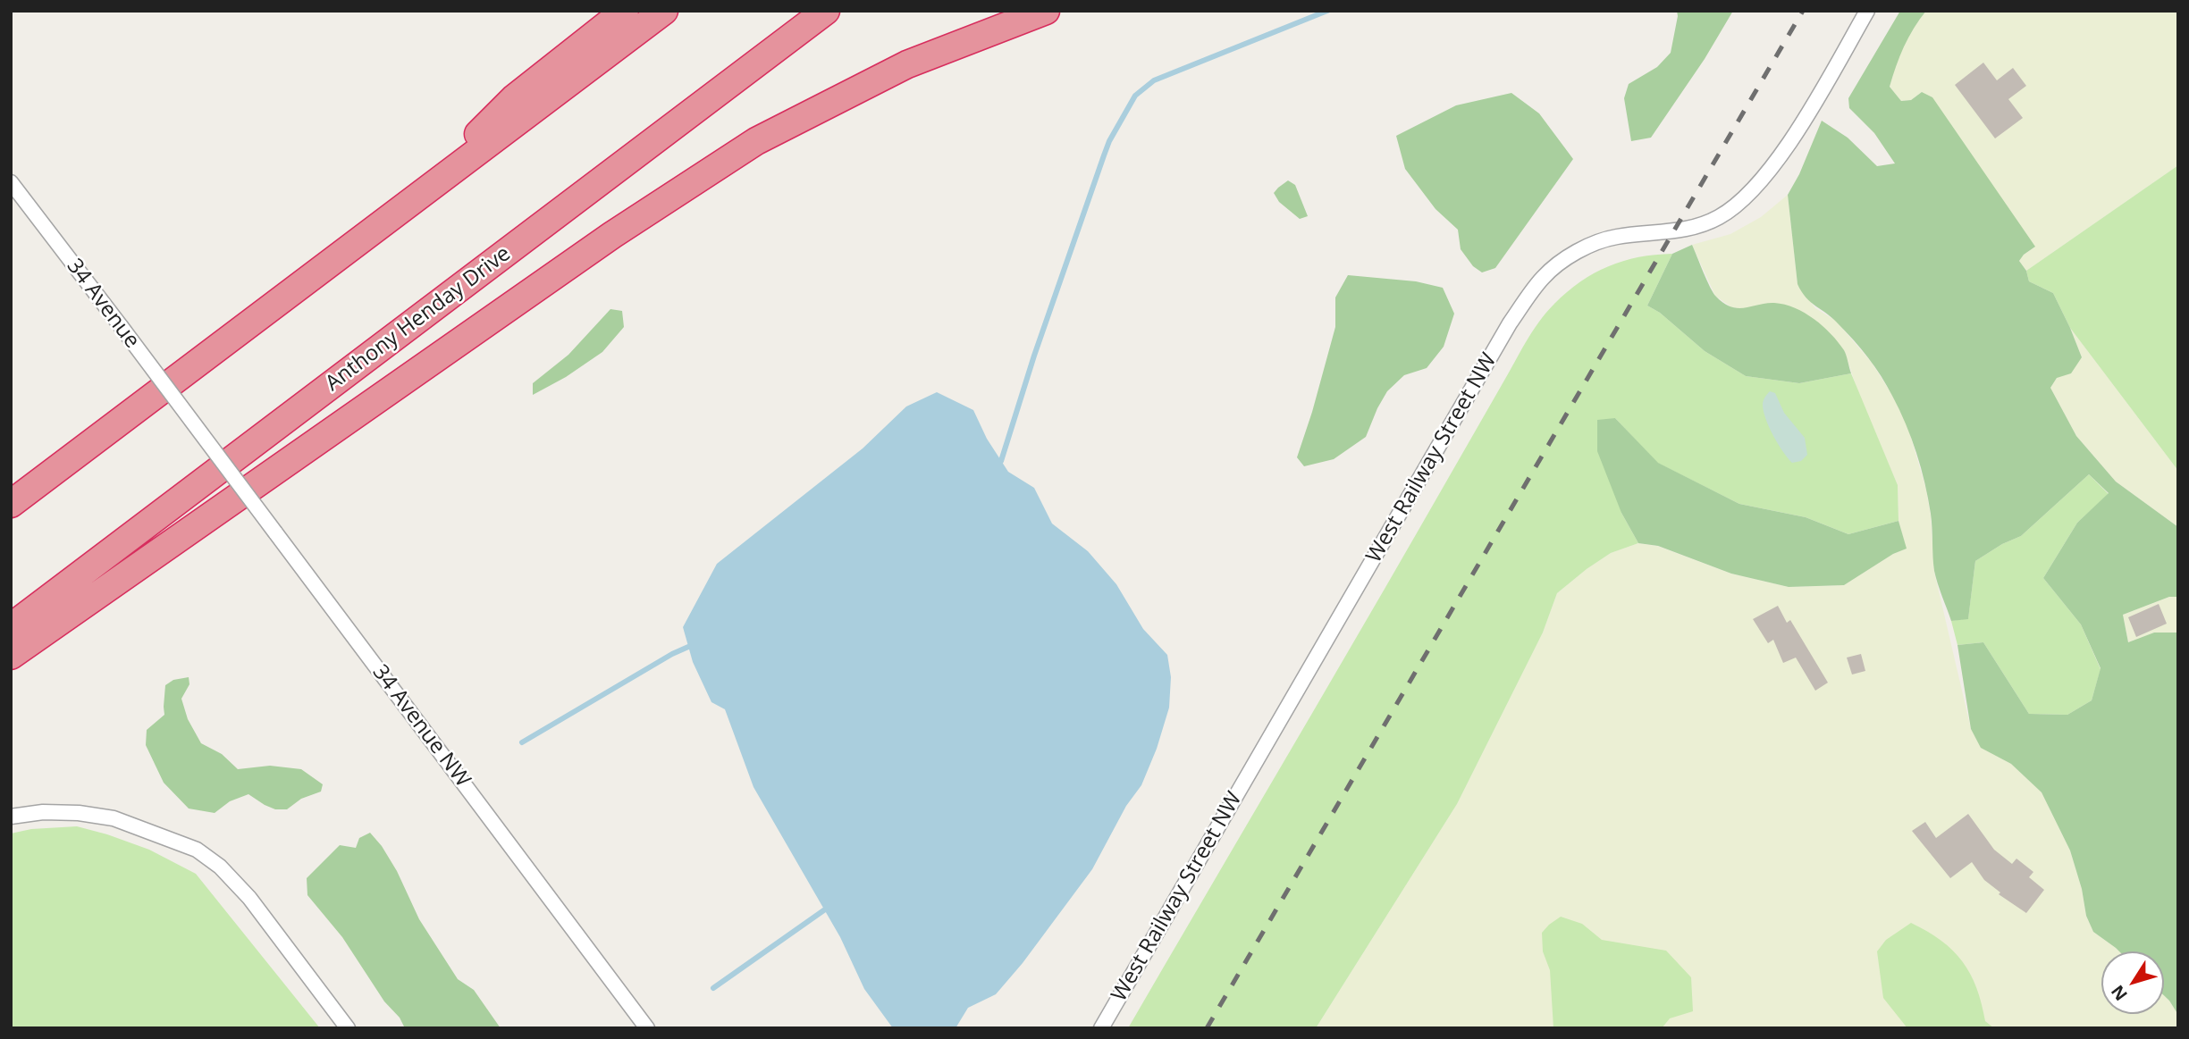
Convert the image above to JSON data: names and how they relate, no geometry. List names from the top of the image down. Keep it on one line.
{"streets":{"highway":["Anthony Henday Drive"],"street":["34 Avenue","West Railway Street NW","34 Avenue NW"]},"crossings":[["34 Avenue","34 Avenue NW"]],"north":"bottom left"}
